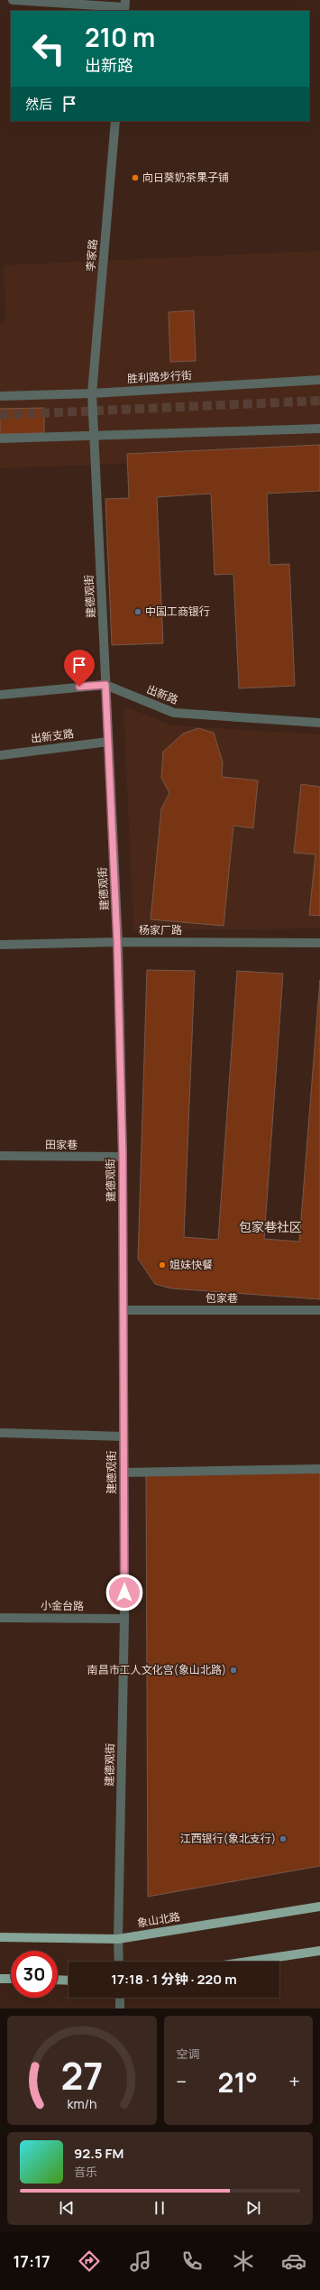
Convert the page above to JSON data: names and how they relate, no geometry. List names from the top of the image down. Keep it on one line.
{"streets":{"main road":["象山北路"],"street":["李家路","胜利路步行街","建德观街","出新路","出新支路","杨家厂路","田家巷","包家巷","小金台路"]},"crossings":[["李家路","胜利路步行街"],["李家路","建德观街"],["胜利路步行街","建德观街"],["建德观街","出新路"],["建德观街","出新支路"],["建德观街","杨家厂路"],["建德观街","田家巷"],["建德观街","包家巷"],["建德观街","小金台路"],["建德观街","象山北路"]],"districts":["包家巷社区"],"places":["向日葵奶茶果子铺","中国工商银行","姐妹快餐","南昌市工人文化宫(象山北路)","江西银行(象北支行)"],"page":{"turn":["210 m","出新路"],"then":"然后","limit":"30","trip":"17:18 · 1 分钟 · 220 m","tile":"空调","heat":["−","21°","+"],"song":["92.5 FM","音乐"],"tabs":"17:17","gauge":["27","km/h"]}}
